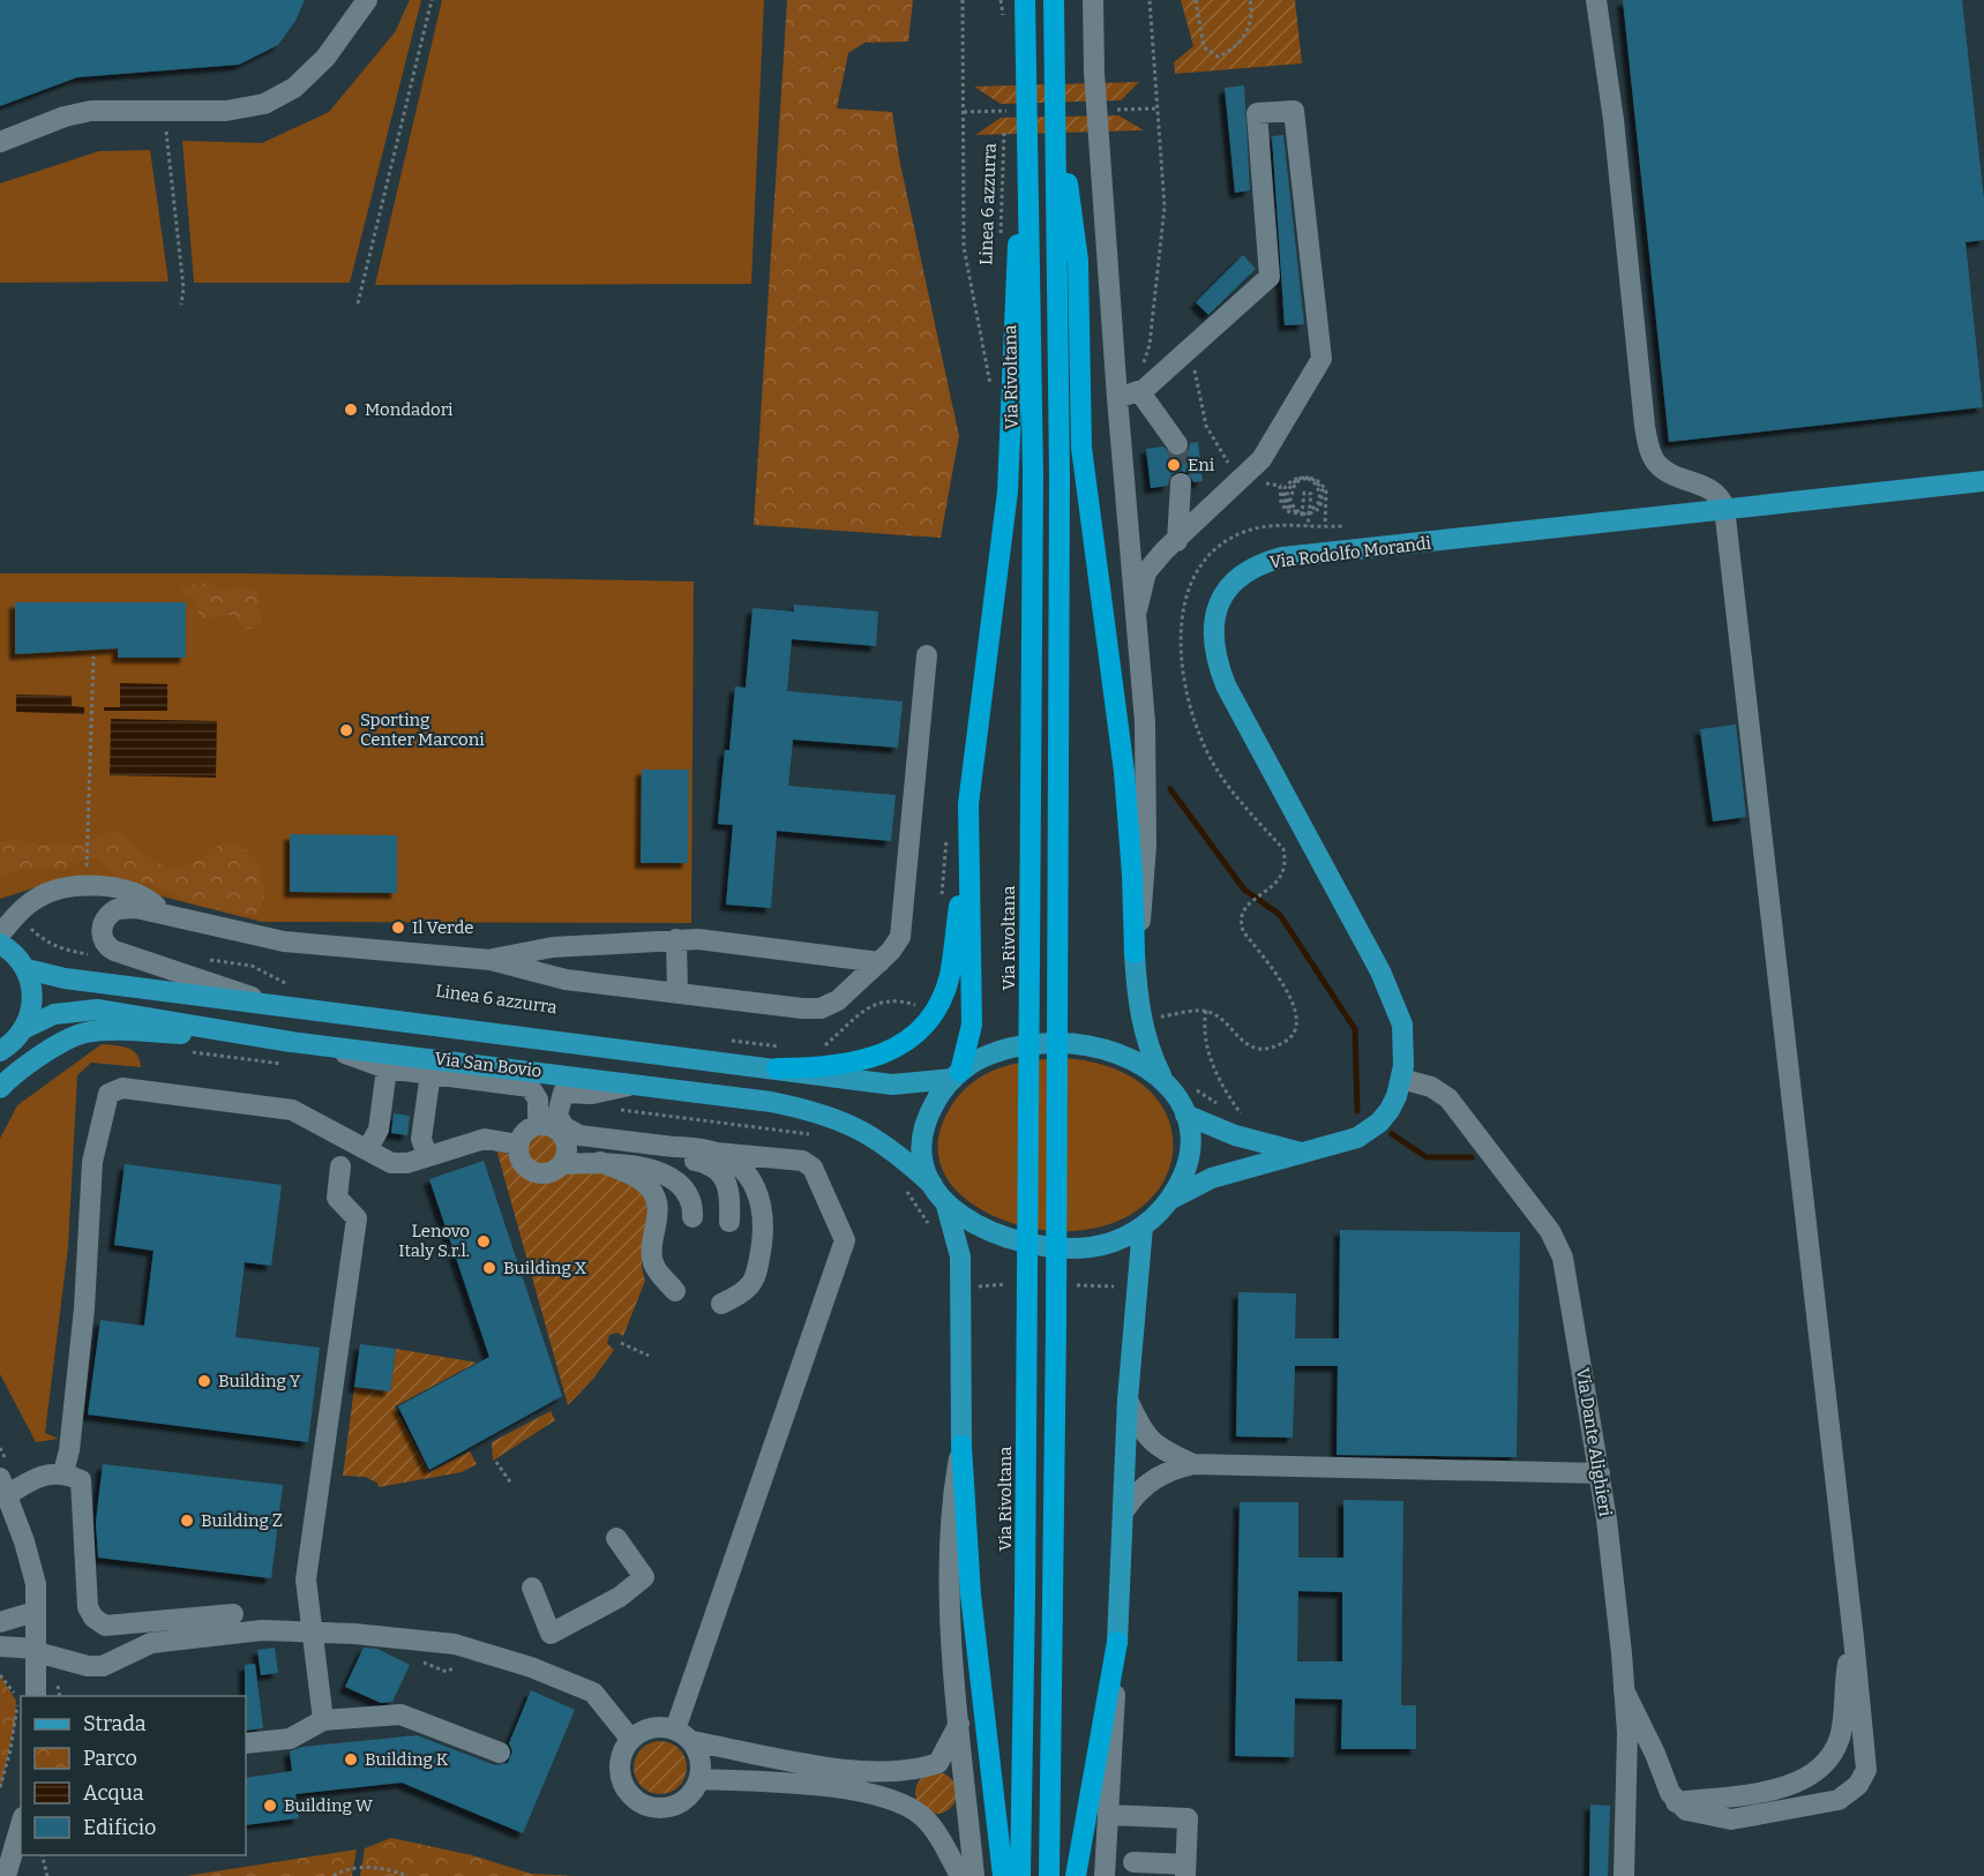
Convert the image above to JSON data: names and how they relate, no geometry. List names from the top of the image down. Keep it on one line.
{"streets":{"highway":["Via Rivoltana"],"main road":["Via Rodolfo Morandi","Via San Bovio"],"street":["Via Dante Alighieri"],"path":["Linea 6 azzurra"]},"crossings":[["Via Rodolfo Morandi","Via San Bovio"],["Via Rodolfo Morandi","Via Dante Alighieri"]],"places":["Mondadori","Eni","Sporting Center Marconi","Il Verde","Lenovo Italy S.r.l.","Building X","Building Y","Building Z","Building K","Building W"],"legend":["Strada","Parco","Acqua","Edificio"]}
